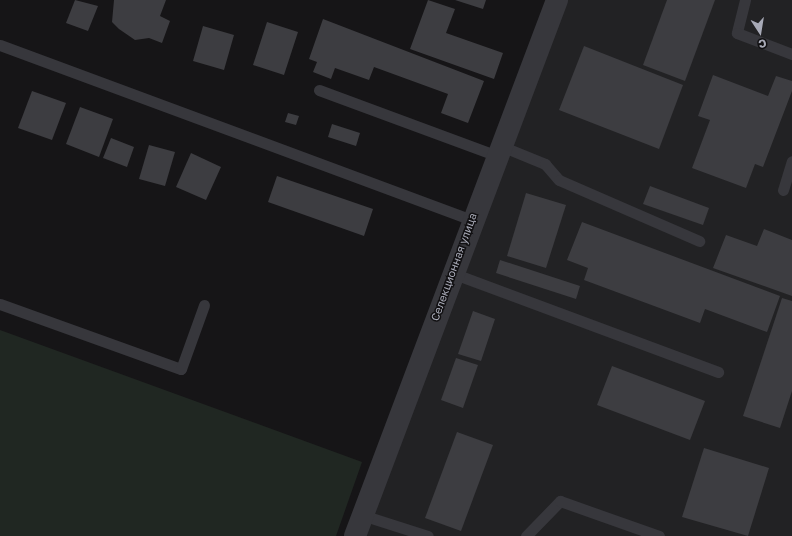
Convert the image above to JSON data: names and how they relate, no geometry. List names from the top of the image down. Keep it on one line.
{"streets":{"street":["Селекционная улица"]},"north":"bottom"}
